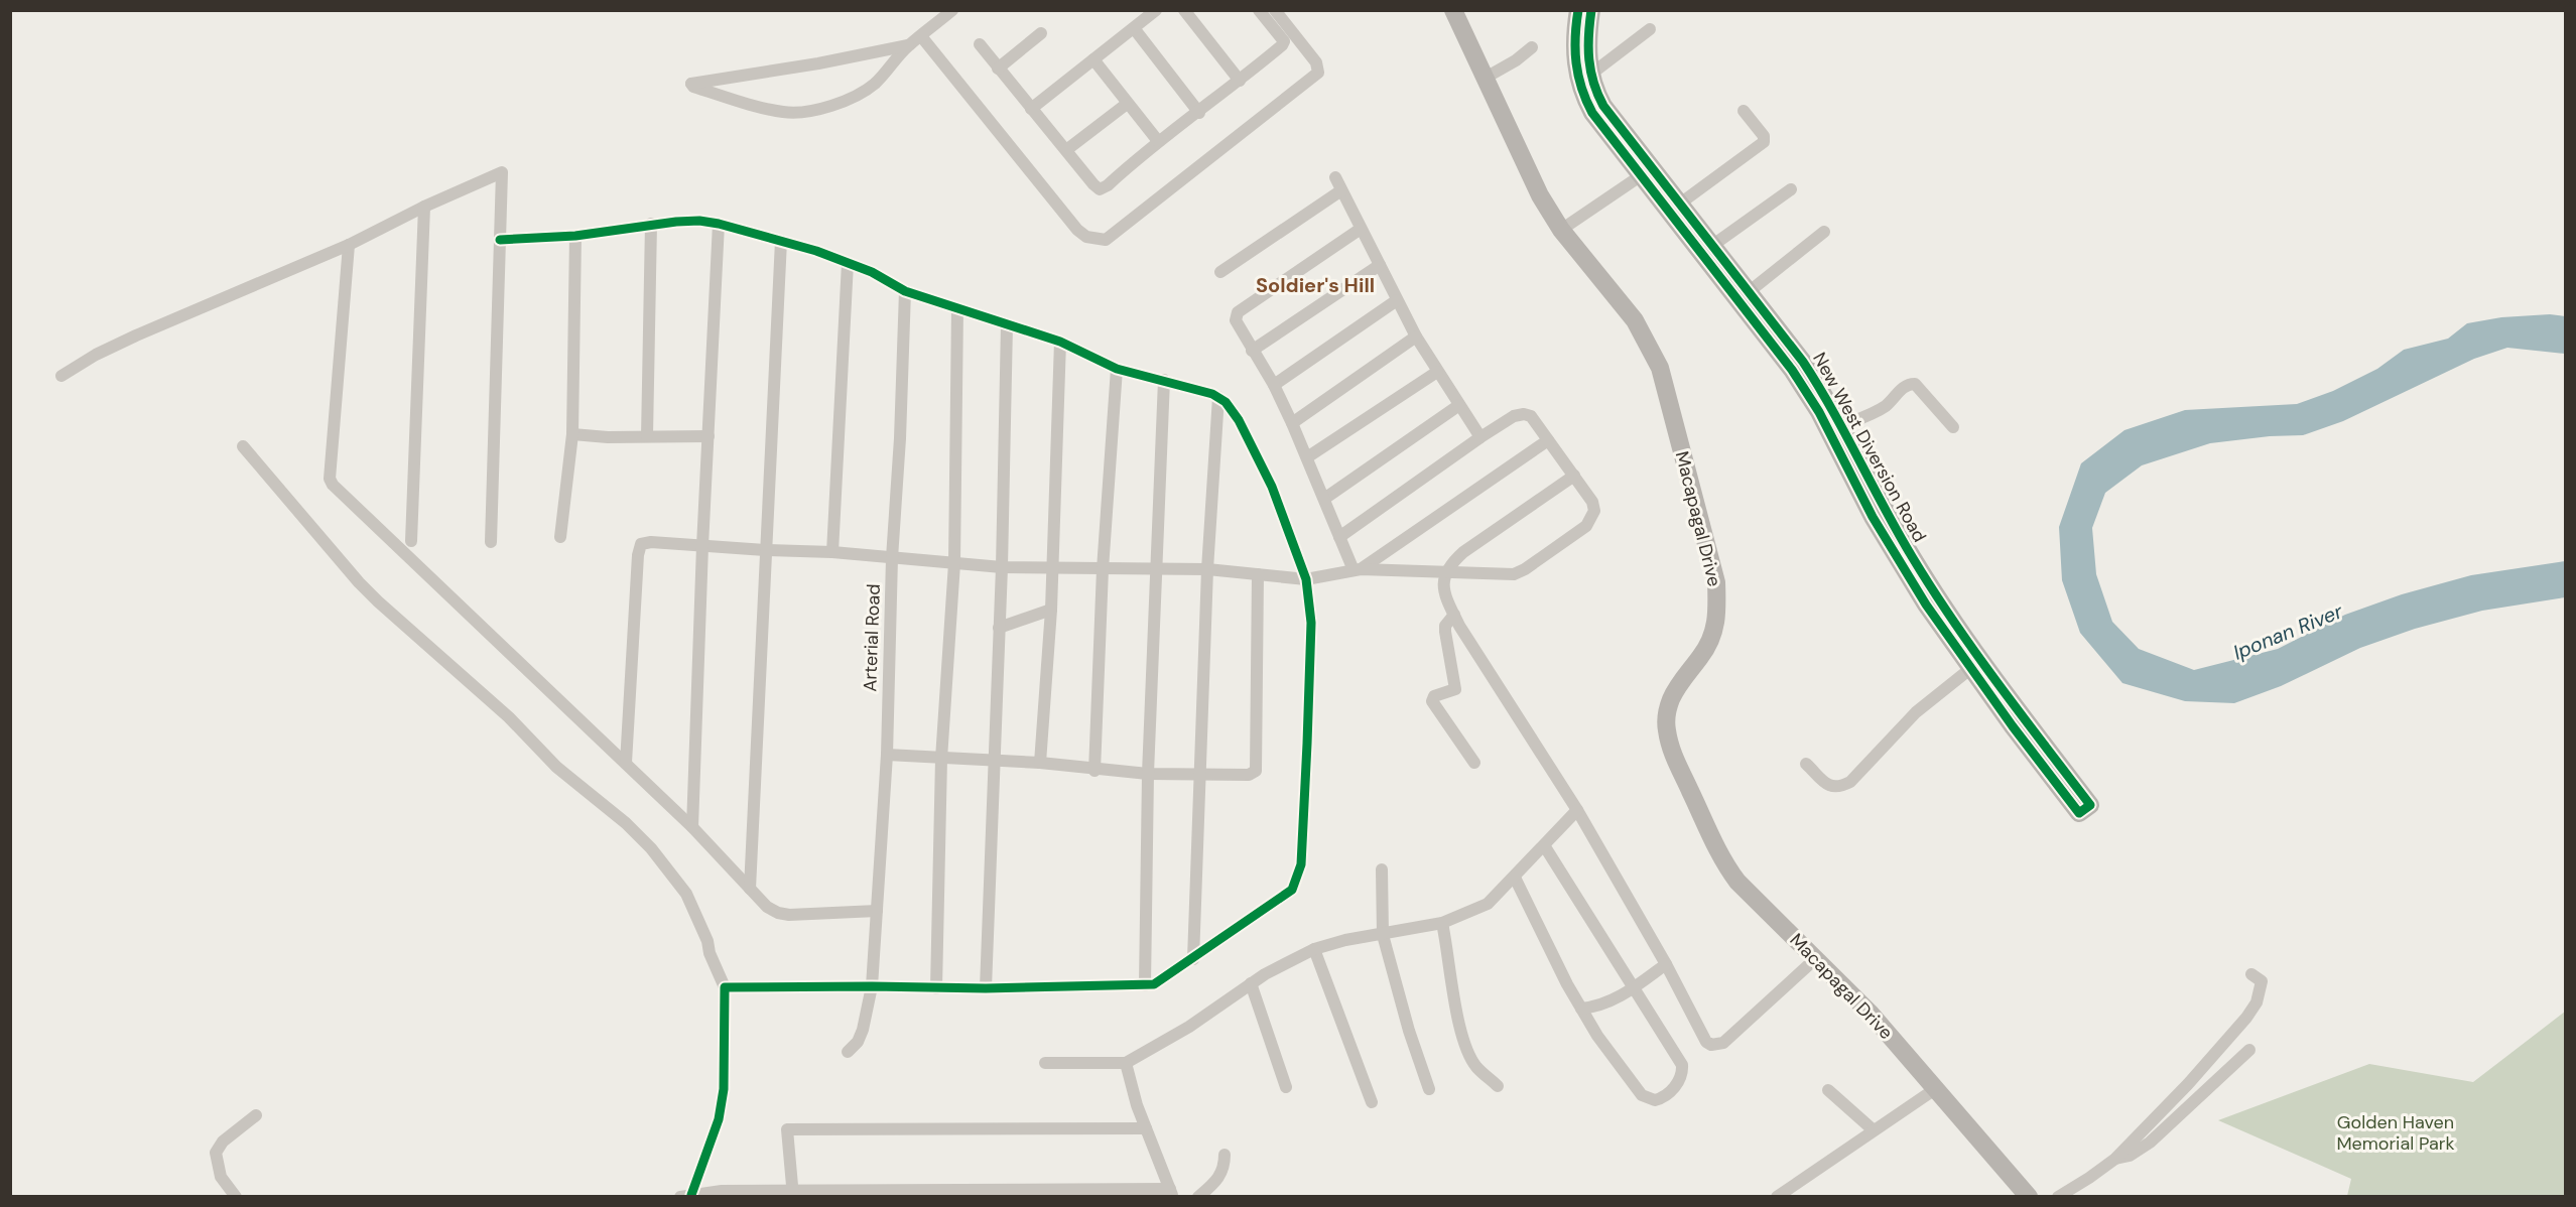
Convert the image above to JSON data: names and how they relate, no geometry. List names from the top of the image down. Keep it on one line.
{"streets":{"street":["New West Diversion Road","Macapagal Drive","Arterial Road"]},"districts":["Soldier's Hill"],"water":["Iponan River"],"parks":["Golden Haven Memorial Park"]}
